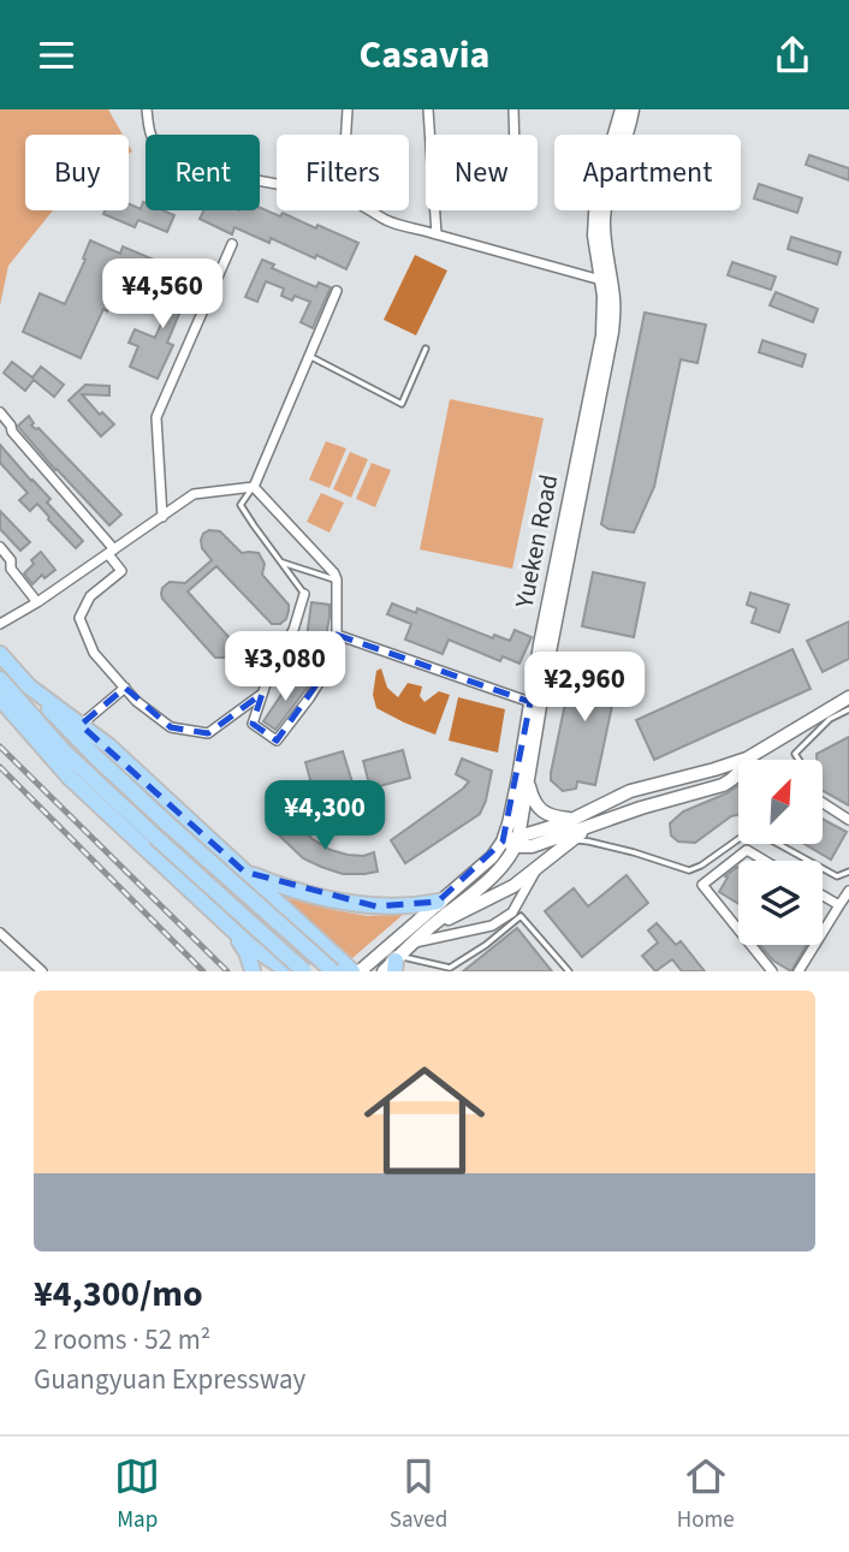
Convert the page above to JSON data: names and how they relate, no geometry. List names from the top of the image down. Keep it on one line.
{"streets":{"main road":["Yueken Road"]},"north":"top right","page":{"header":"Casavia","chip":["Buy","Rent","Filters","New","Apartment"],"price":["¥4,560","¥3,080","¥2,960","¥4,300"],"list":[{"name":"¥4,300/mo","note":"2 rooms · 52 m² · Guangyuan Expressway"}],"tabs":["Map","Saved","Home"]}}
